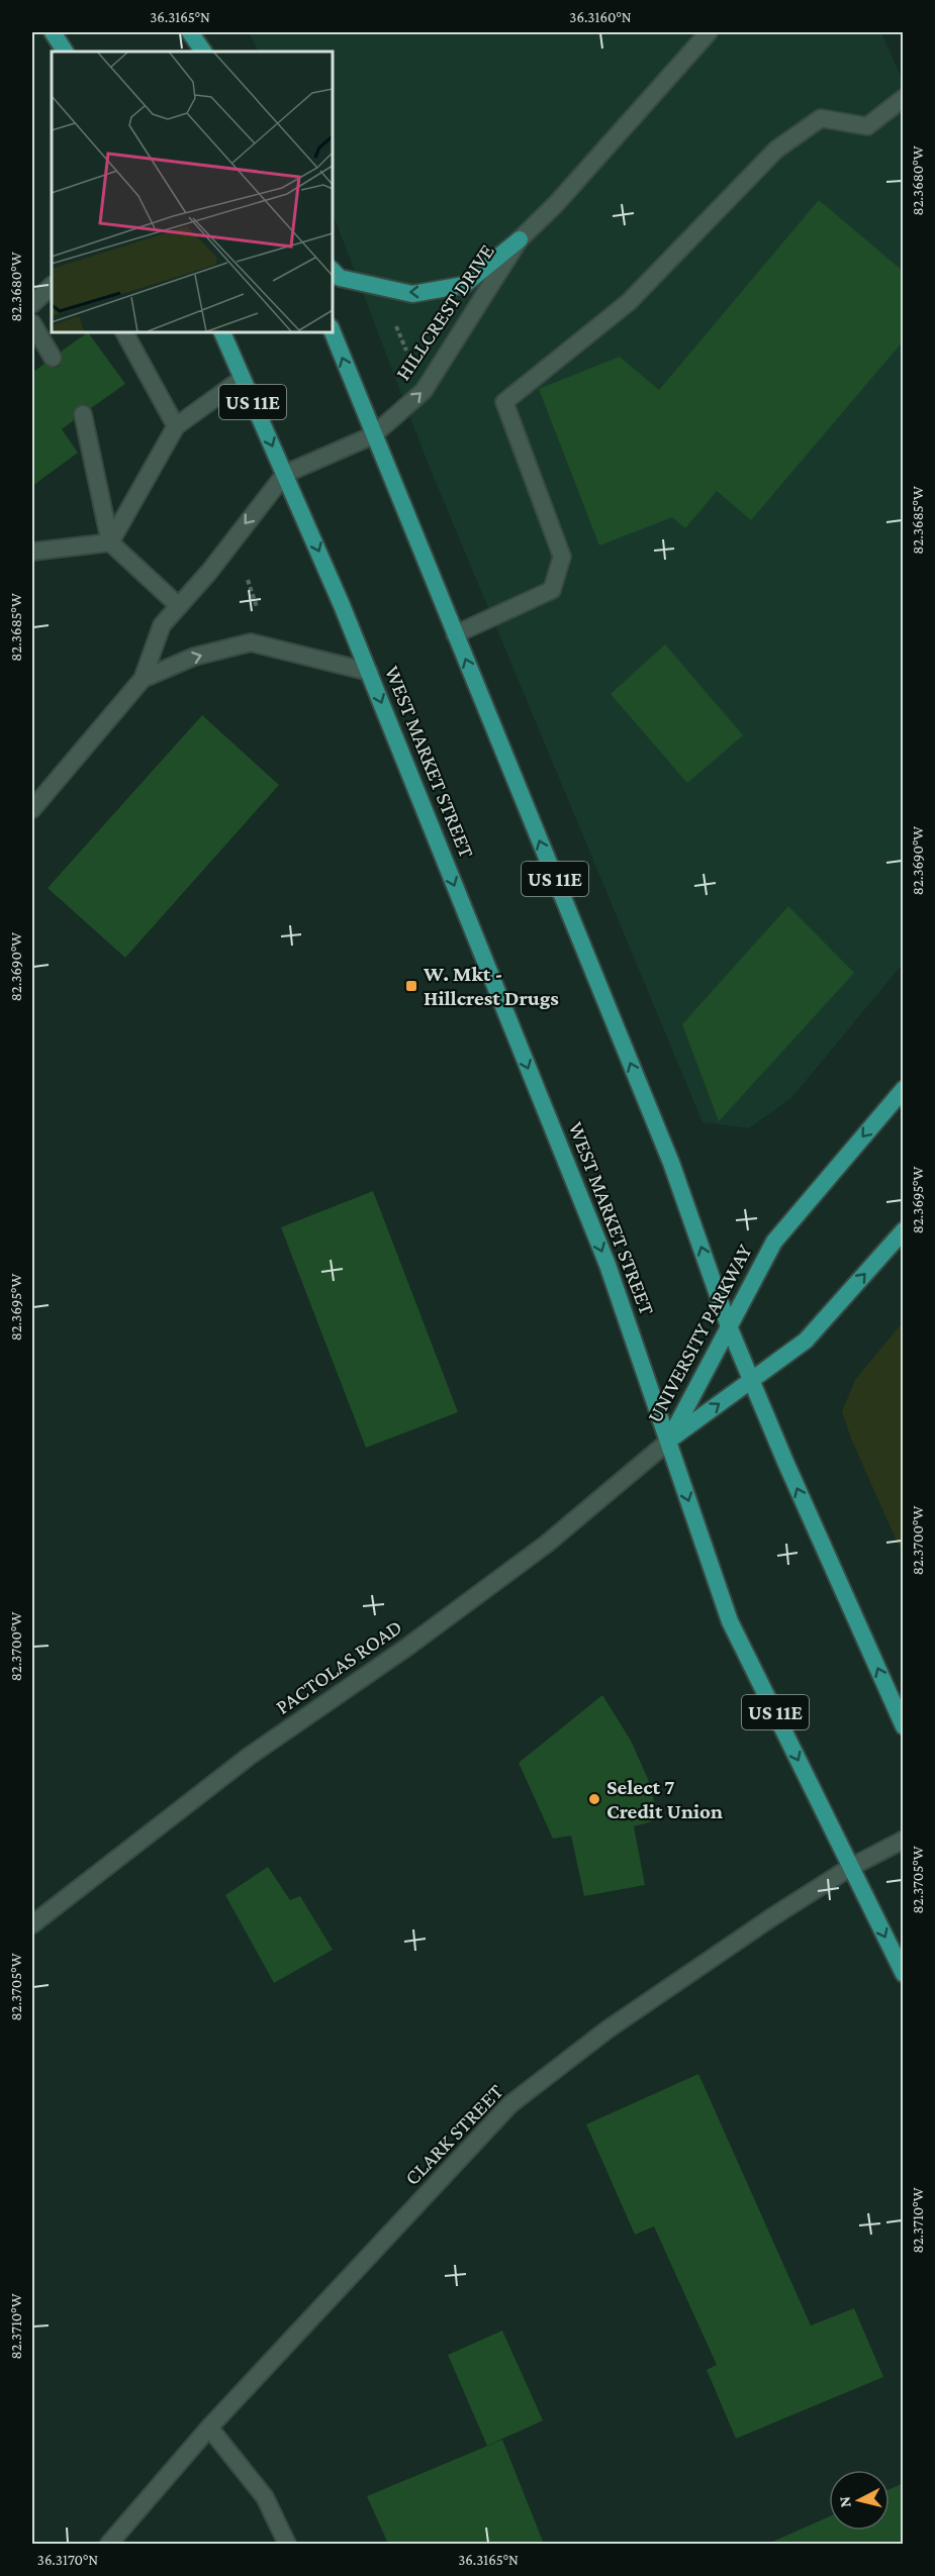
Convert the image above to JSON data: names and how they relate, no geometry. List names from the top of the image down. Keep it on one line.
{"streets":{"main road":["US 11E","WEST MARKET STREET","UNIVERSITY PARKWAY"],"street":["HILLCREST DRIVE","PACTOLAS ROAD","CLARK STREET"]},"crossings":[["HILLCREST DRIVE","US 11E"],["HILLCREST DRIVE","WEST MARKET STREET"],["US 11E","WEST MARKET STREET"],["US 11E","UNIVERSITY PARKWAY"],["WEST MARKET STREET","UNIVERSITY PARKWAY"],["WEST MARKET STREET","PACTOLAS ROAD"],["WEST MARKET STREET","CLARK STREET"],["UNIVERSITY PARKWAY","PACTOLAS ROAD"]],"places":{"transit":["W. Mkt - Hillcrest Drugs"],"other":["Select 7 Credit Union"]},"north":"left","coordinates":["36.3165°N","36.3160°N","82.3680°W","82.3685°W","82.3690°W","82.3695°W","82.3700°W","82.3705°W","82.3710°W","36.3170°N"]}
